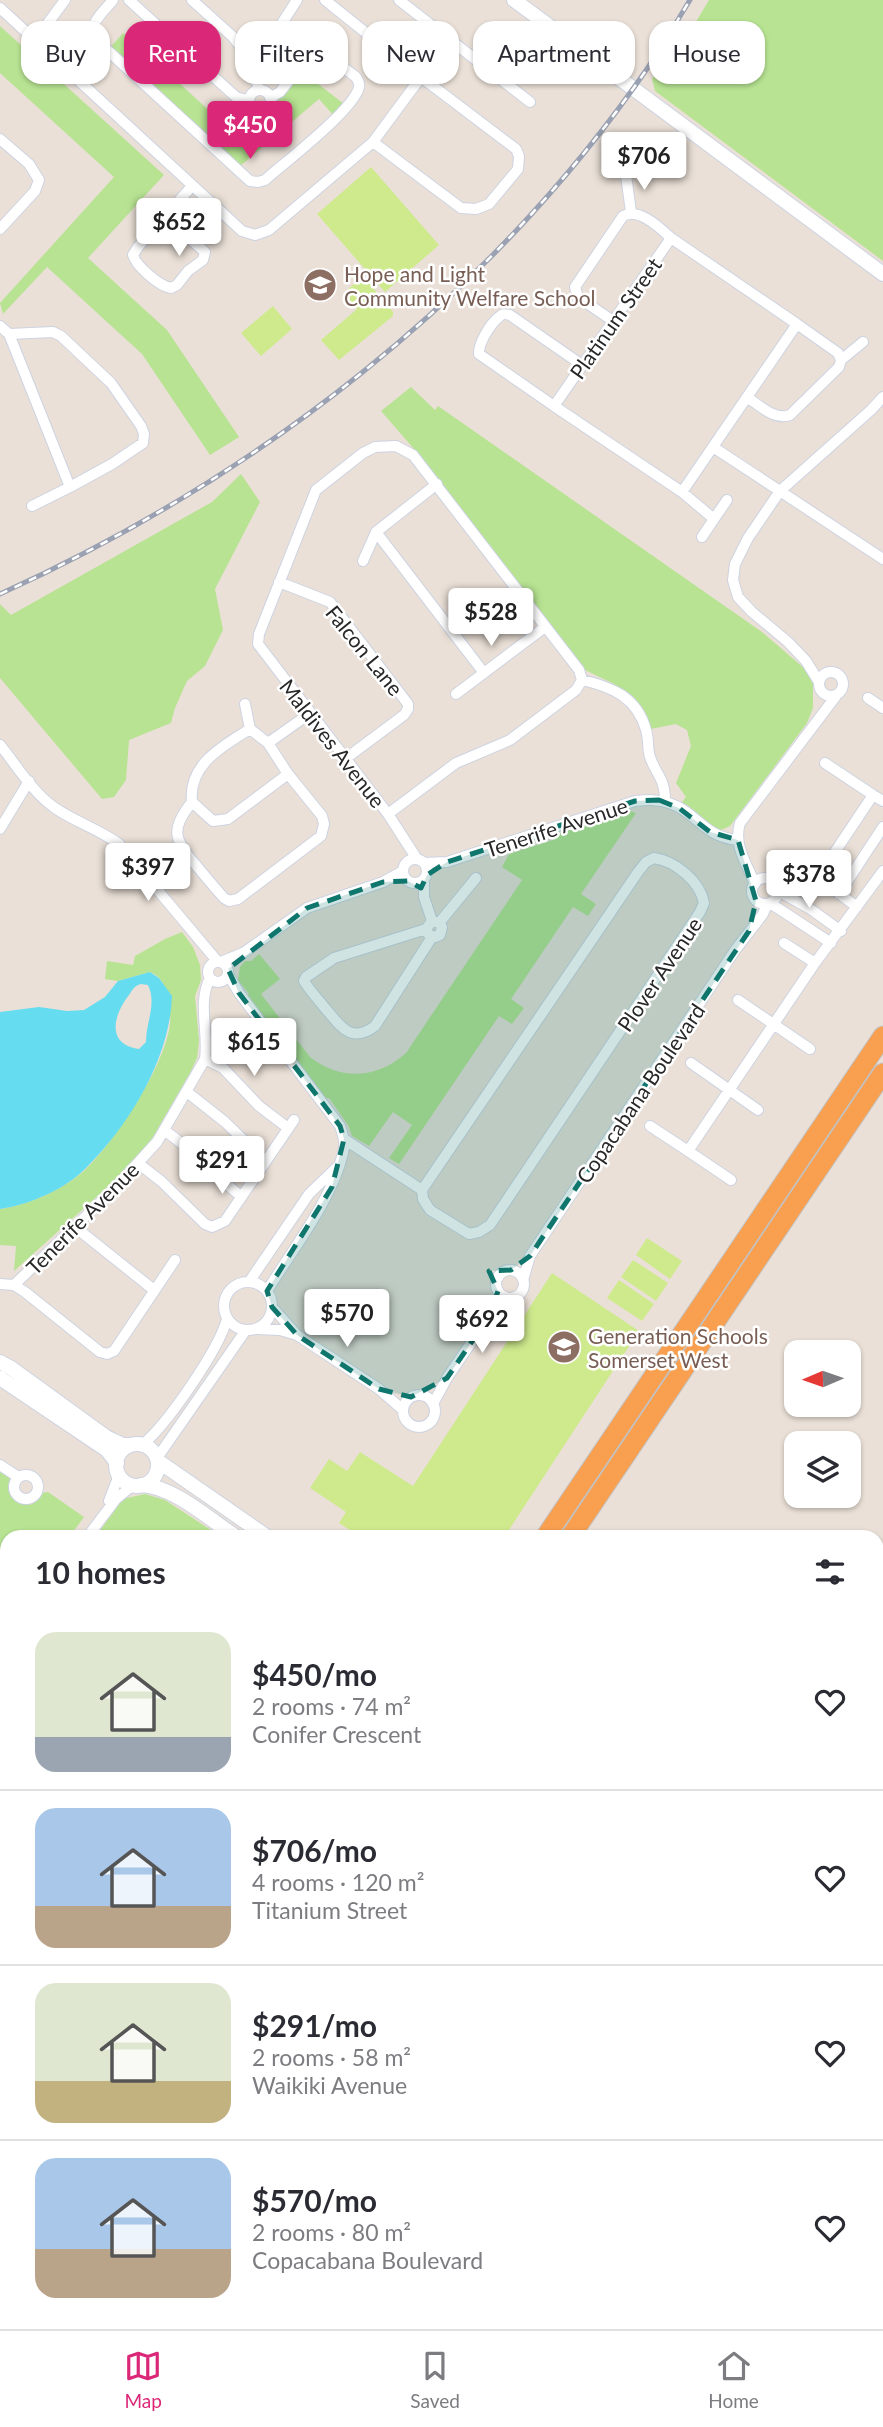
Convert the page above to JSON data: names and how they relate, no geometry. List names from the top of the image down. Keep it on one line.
{"streets":{"street":["Platinum Street","Falcon Lane","Maldives Avenue","Tenerife Avenue","Plover Avenue","Copacabana Boulevard"]},"crossings":[["Falcon Lane","Maldives Avenue"],["Maldives Avenue","Tenerife Avenue"]],"places":{"school or university":["Hope and Light Community Welfare School","Generation Schools Somerset West"]},"north":"left","page":{"chip":["Buy","Rent","Filters","New","Apartment","House"],"price":["$450","$706","$652","$528","$397","$378","$615","$291","$570","$692"],"heading":"10 homes","list":[{"name":"$450/mo","note":"2 rooms · 74 m² · Conifer Crescent"},{"name":"$706/mo","note":"4 rooms · 120 m² · Titanium Street"},{"name":"$291/mo","note":"2 rooms · 58 m² · Waikiki Avenue"},{"name":"$570/mo","note":"2 rooms · 80 m² · Copacabana Boulevard"}],"tabs":["Map","Saved","Home"]}}
